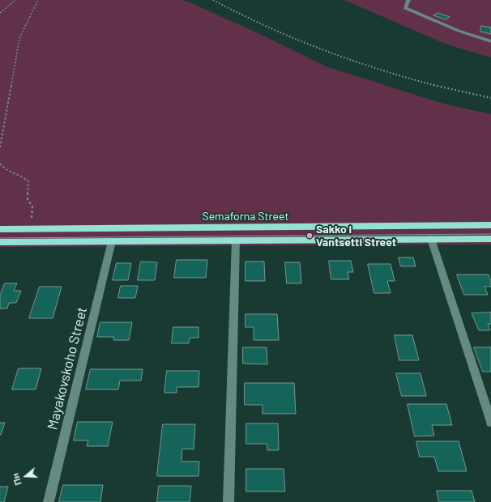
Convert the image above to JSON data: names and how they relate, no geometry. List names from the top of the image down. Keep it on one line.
{"streets":{"main road":["Semaforna Street"],"street":["Mayakovskoho Street"]},"places":["Sakko i Vantsetti Street"],"north":"left"}
